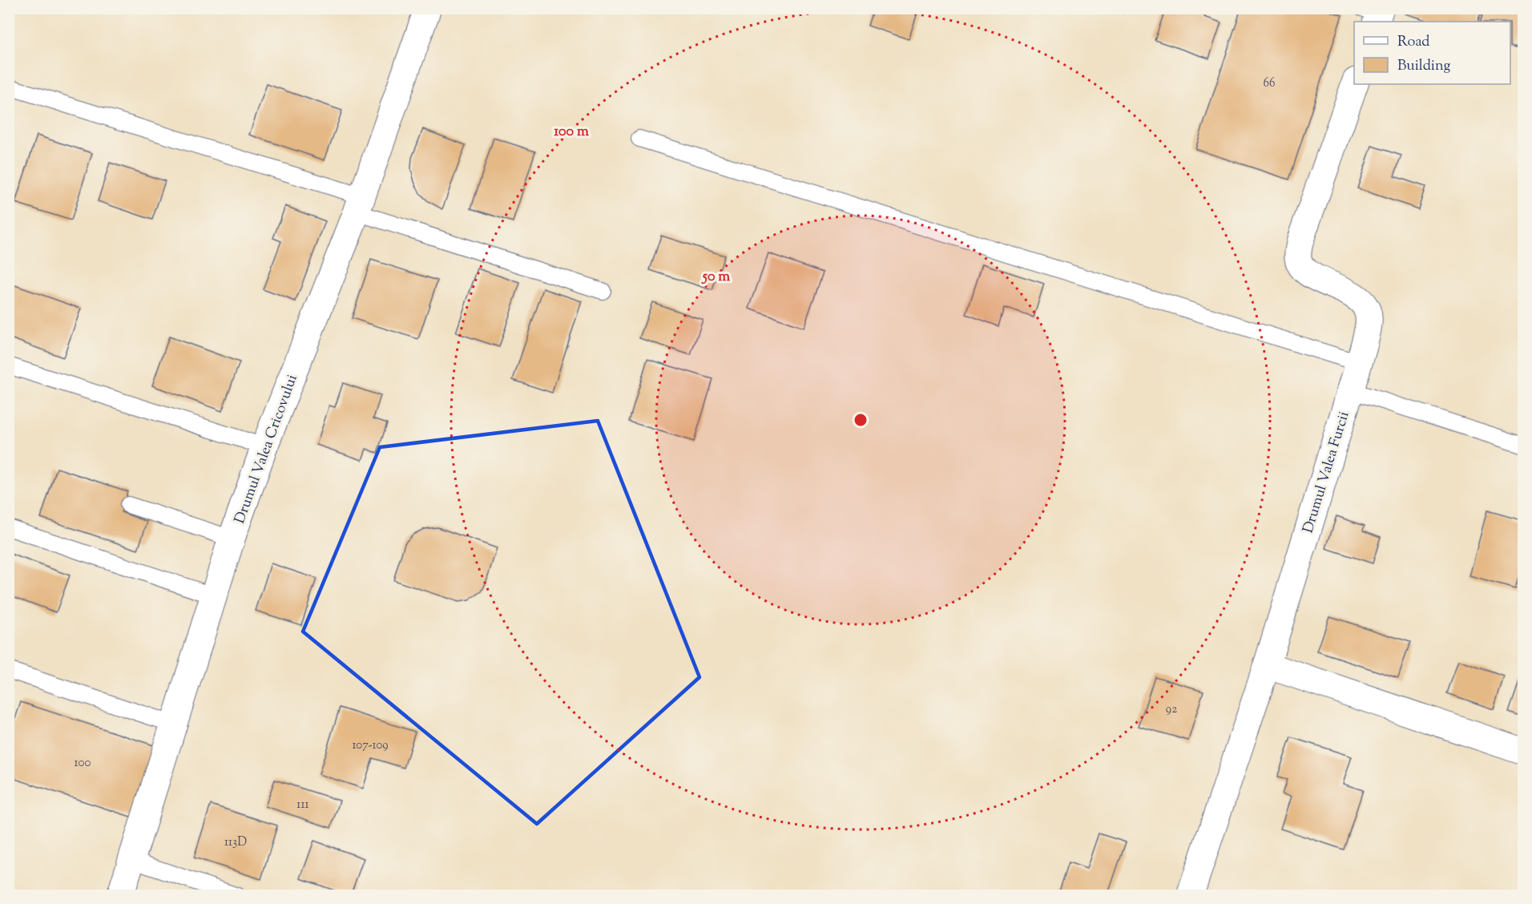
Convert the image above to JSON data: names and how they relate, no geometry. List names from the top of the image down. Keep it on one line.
{"streets":{"street":["Drumul Valea Cricovului","Drumul Valea Furcii"]},"house_numbers":["66","92","107-109","100","111","113D"],"legend":["Road","Building"],"rings":["100 m","50 m"]}
